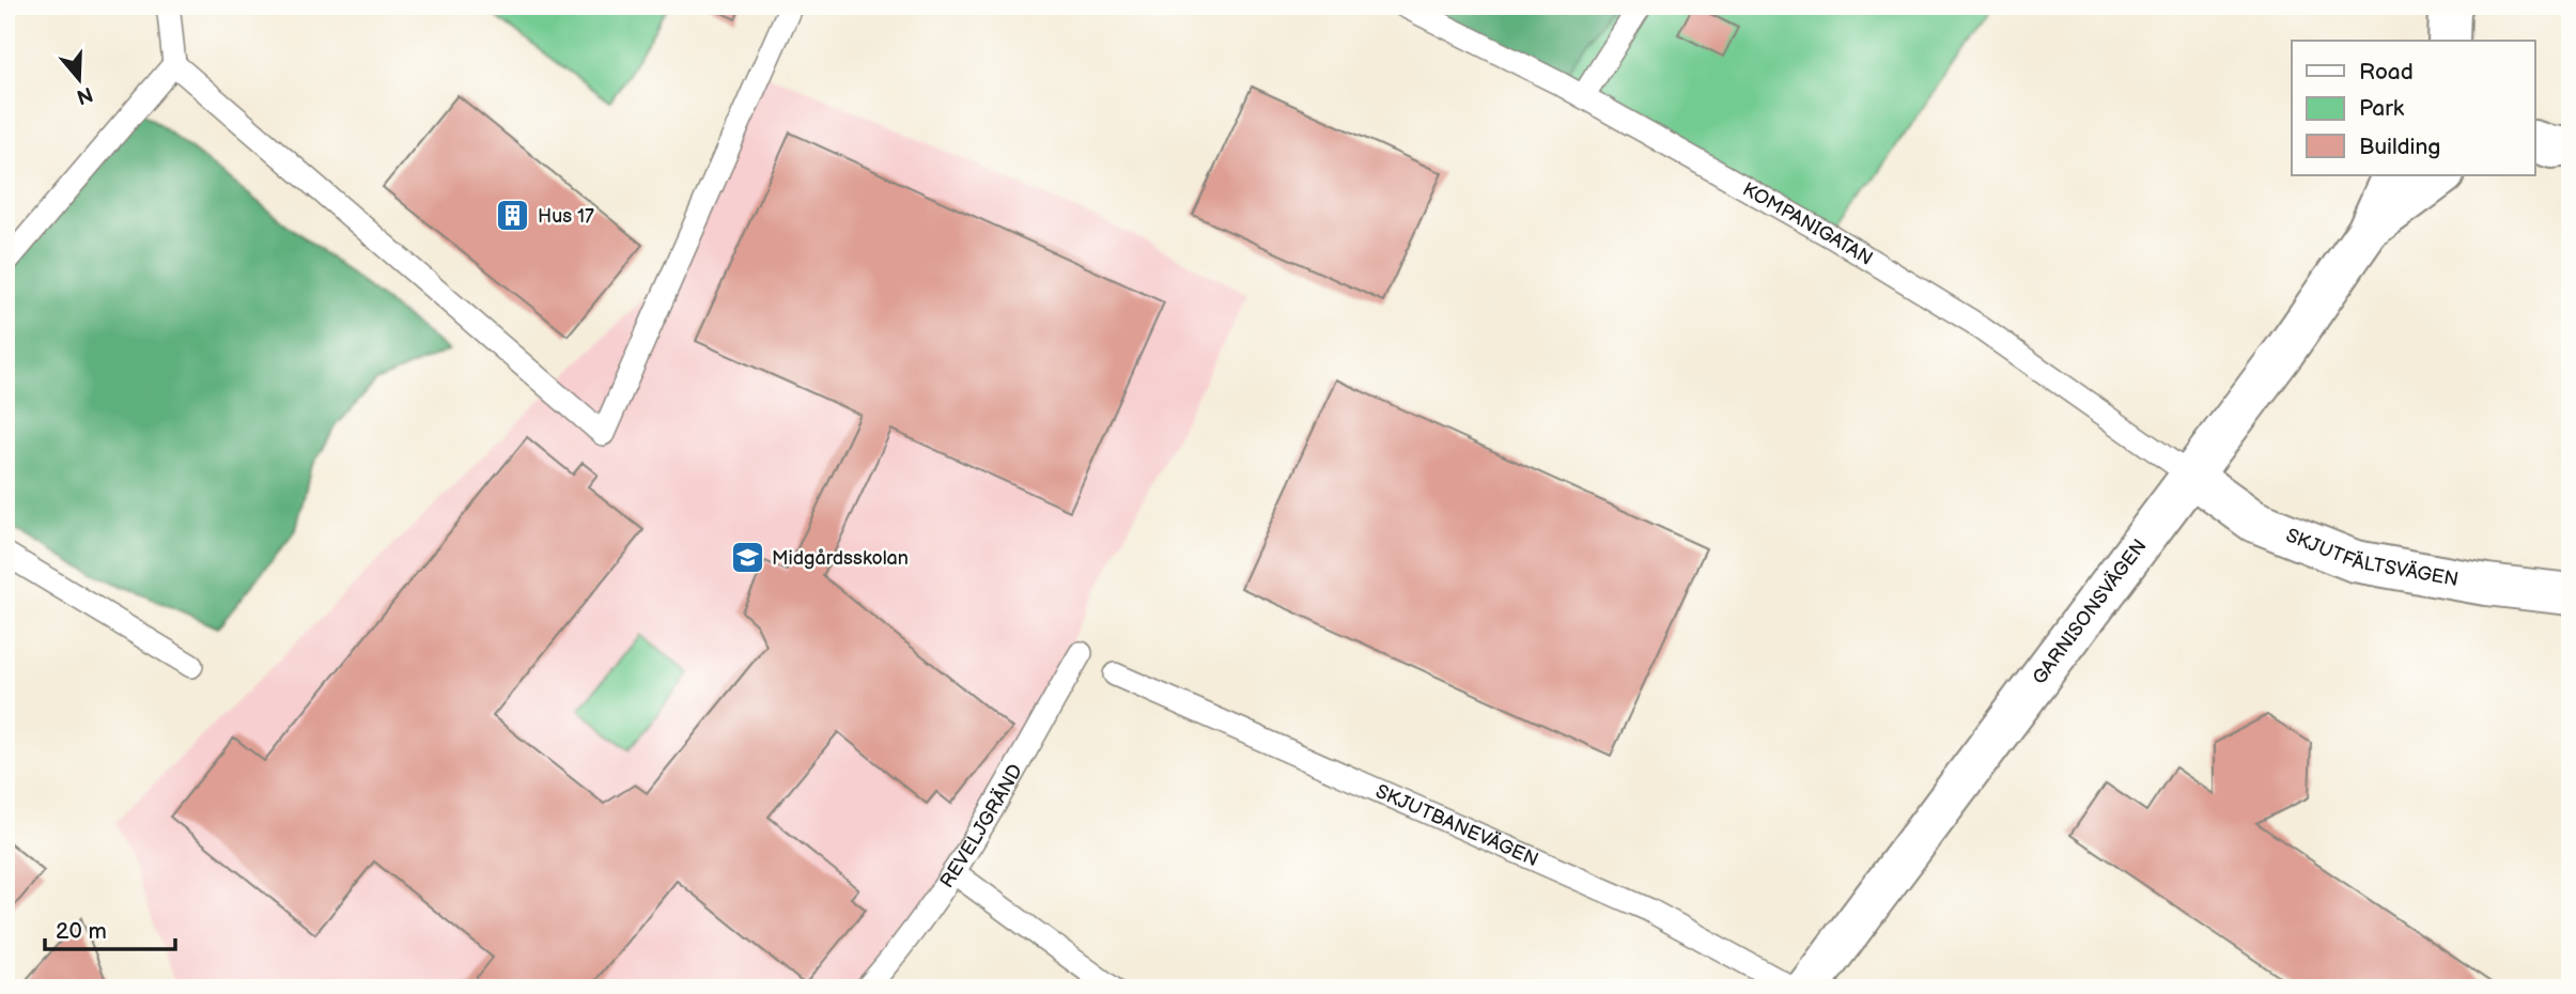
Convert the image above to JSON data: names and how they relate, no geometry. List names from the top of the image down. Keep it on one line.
{"streets":{"street":["SKJUTFÄLTSVÄGEN","GARNISONSVÄGEN"],"lane":["KOMPANIGATAN","REVELJGRÄND","SKJUTBANEVÄGEN"]},"crossings":[["KOMPANIGATAN","SKJUTFÄLTSVÄGEN"],["KOMPANIGATAN","GARNISONSVÄGEN"],["SKJUTFÄLTSVÄGEN","GARNISONSVÄGEN"]],"places":{"building":["Hus 17"],"school or university":["Midgårdsskolan"]},"legend":["Road","Park","Building"],"scale_bar":"20 m","north":"bottom"}
